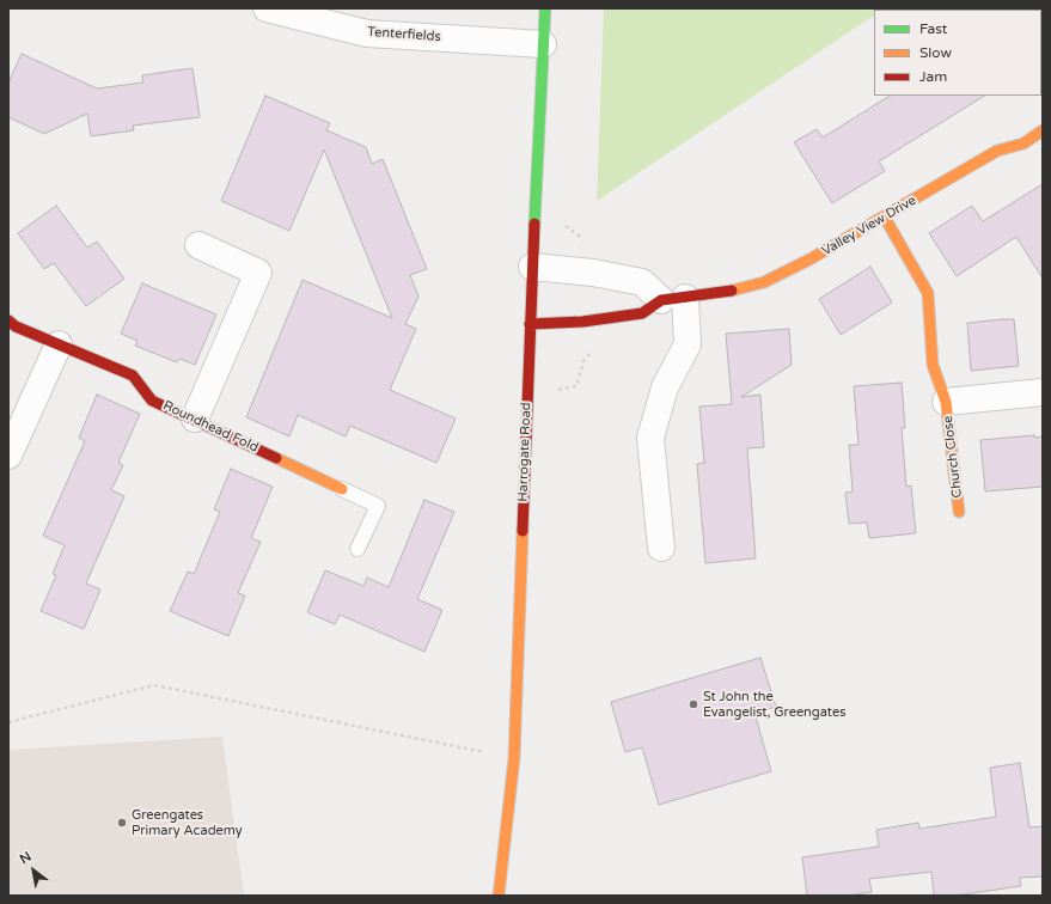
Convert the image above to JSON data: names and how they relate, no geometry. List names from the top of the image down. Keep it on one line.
{"streets":{"main road":["Valley View Drive","Roundhead Fold","Harrogate Road","Church Close"],"street":["Tenterfields"]},"crossings":[["Tenterfields","Harrogate Road"],["Valley View Drive","Harrogate Road"],["Valley View Drive","Church Close"]],"places":["St John the Evangelist, Greengates","Greengates Primary Academy"],"legend":["Fast","Slow","Jam"],"north":"top left"}
